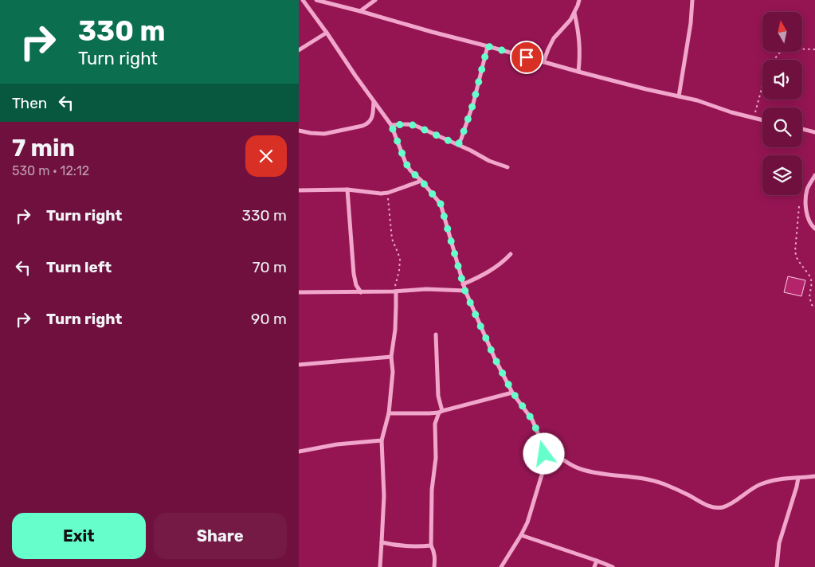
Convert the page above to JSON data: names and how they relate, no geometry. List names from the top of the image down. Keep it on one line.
{"north":"top","page":{"turn":["330 m","Turn right"],"then":"Then","heading":["7 min","530 m · 12:12"],"list":[{"name":"Turn right","value":"330 m"},{"name":"Turn left","value":"70 m"},{"name":"Turn right","value":"90 m"}],"buttons":["Exit","Share"]}}
